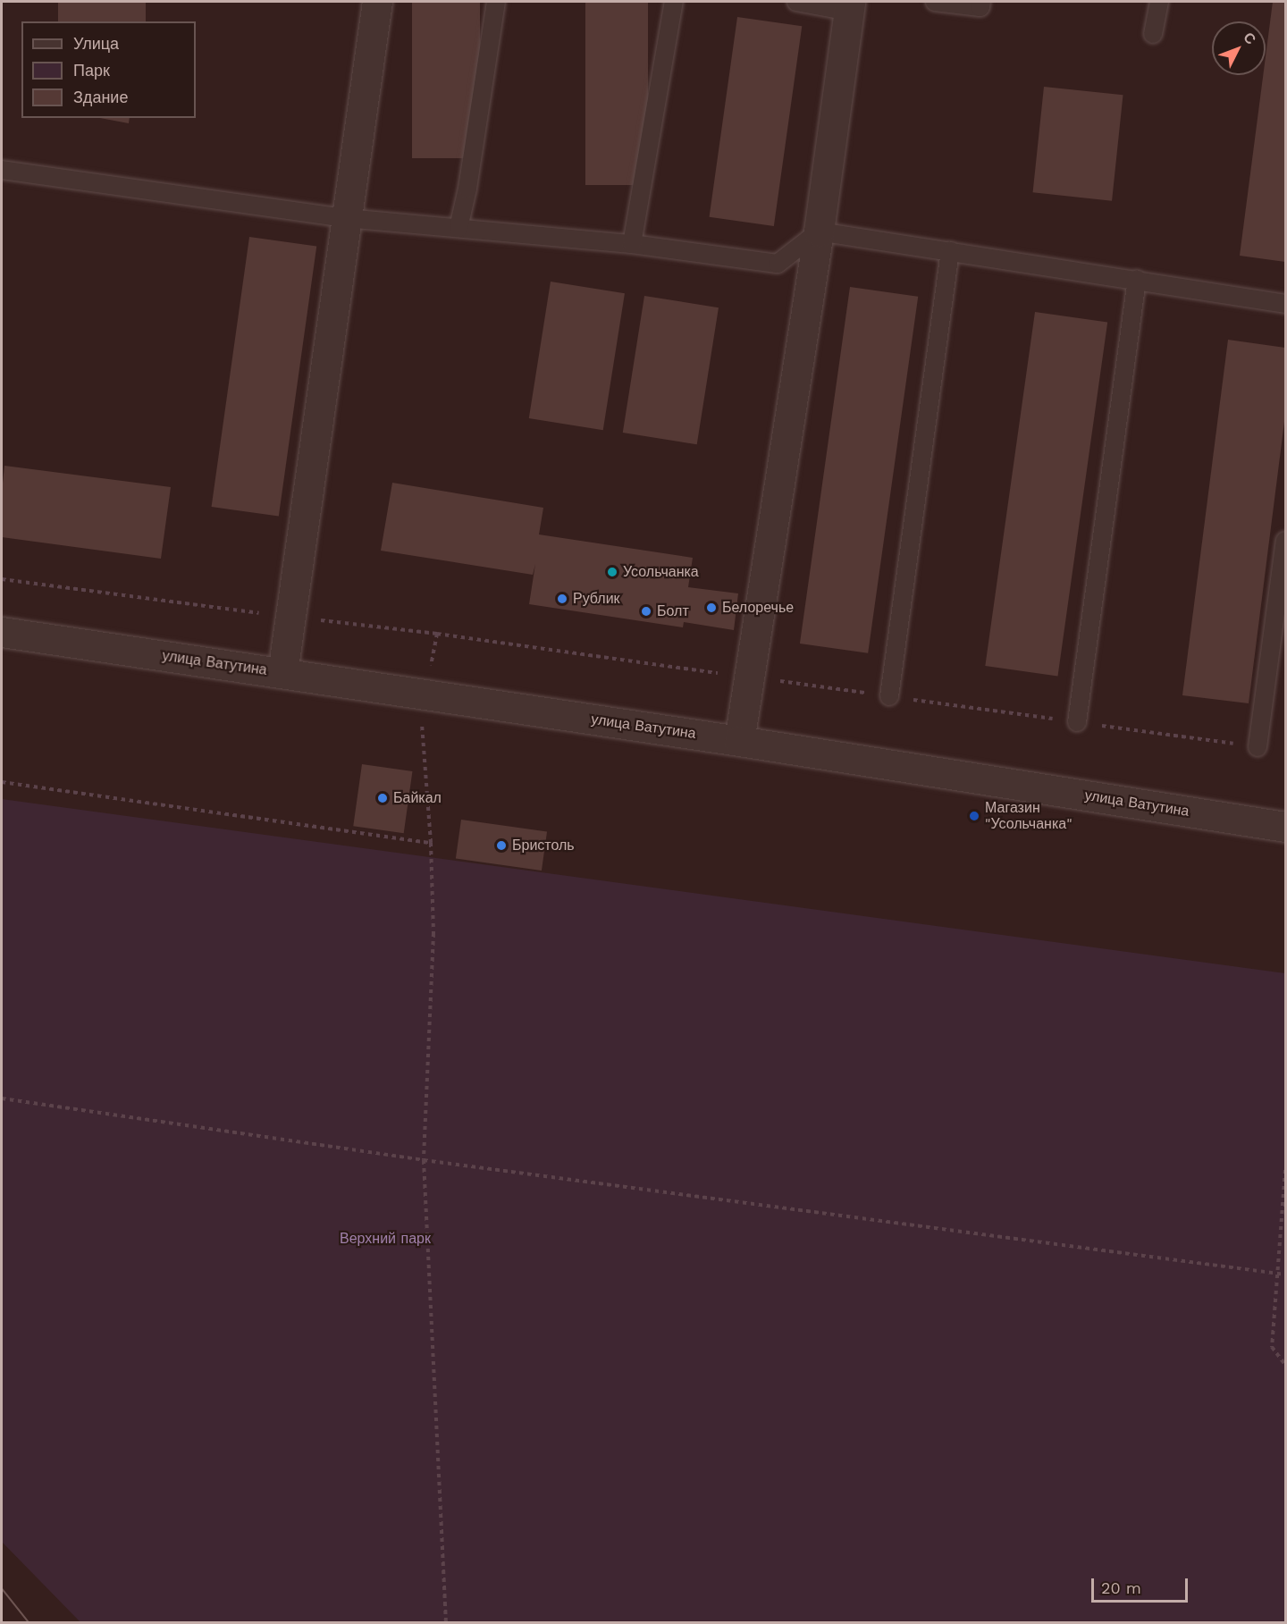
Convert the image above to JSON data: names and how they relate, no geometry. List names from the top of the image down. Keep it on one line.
{"streets":{"street":["улица Ватутина"]},"parks":["Верхний парк"],"places":["Усольчанка","Рублик","Белоречье","Болт","Байкал","Магазин \"Усольчанка\"","Бристоль"],"legend":["Улица","Парк","Здание"],"scale_bar":"20 m","north":"top right"}
